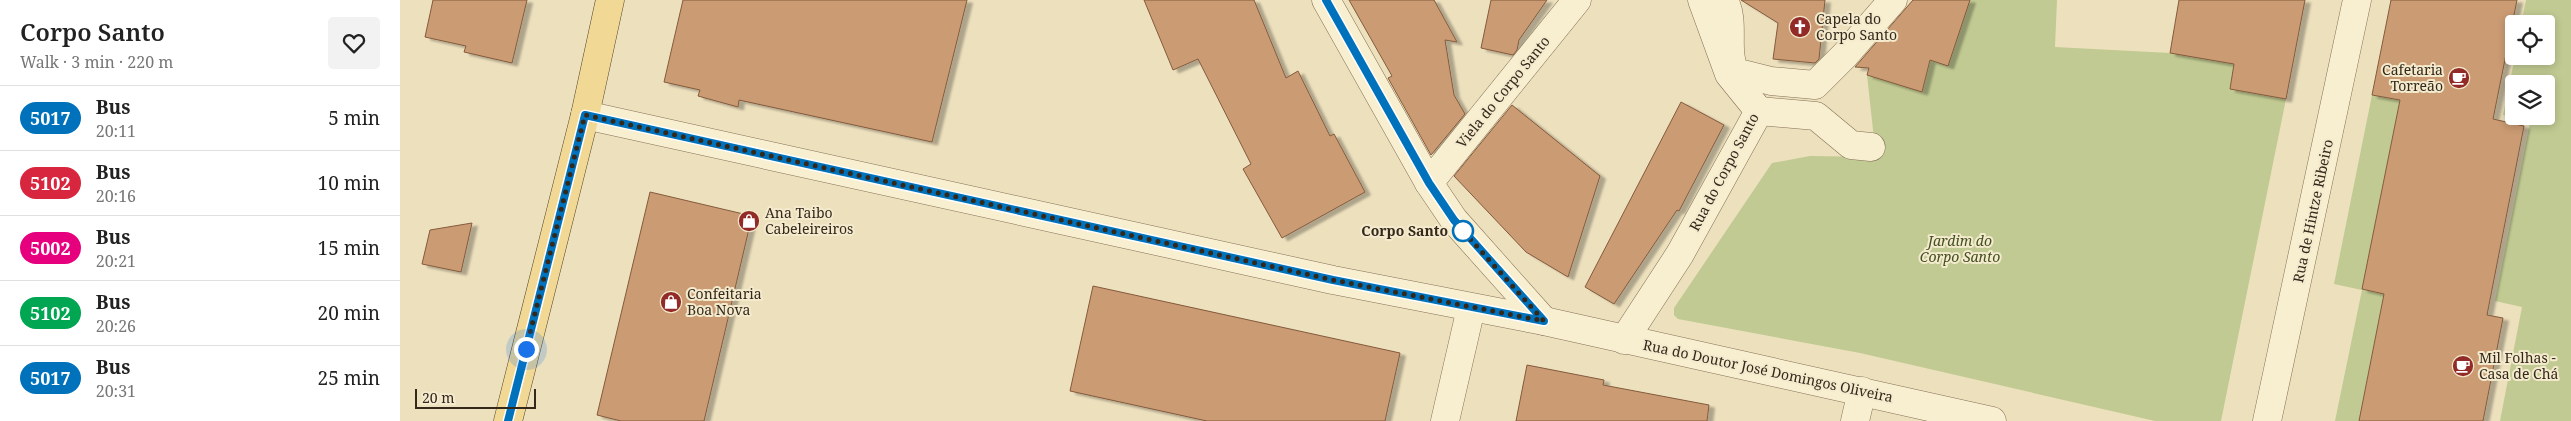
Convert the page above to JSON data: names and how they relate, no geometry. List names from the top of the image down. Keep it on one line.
{"streets":{"street":["Viela do Corpo Santo","Rua do Corpo Santo","Rua de Hintze Ribeiro","Rua do Doutor José Domingos Oliveira"]},"crossings":[["Rua do Corpo Santo","Rua do Doutor José Domingos Oliveira"]],"parks":["Jardim do Corpo Santo"],"places":{"church":["Capela do Corpo Santo"],"cafe":["Cafetaria Torreão","Mil Folhas - Casa de Chá"],"shop":["Ana Taibo Cabeleireiros","Confeitaria Boa Nova"],"other":["Corpo Santo"]},"lines":["bus line 5017"],"scale_bar":"20 m","page":{"heading":["Corpo Santo","Walk · 3 min · 220 m"],"list":[{"mark":"5017","name":"Bus","note":"20:11","value":"5 min"},{"mark":"5102","name":"Bus","note":"20:16","value":"10 min"},{"mark":"5002","name":"Bus","note":"20:21","value":"15 min"},{"mark":"5102","name":"Bus","note":"20:26","value":"20 min"},{"mark":"5017","name":"Bus","note":"20:31","value":"25 min"}],"scale":"20 m"}}
